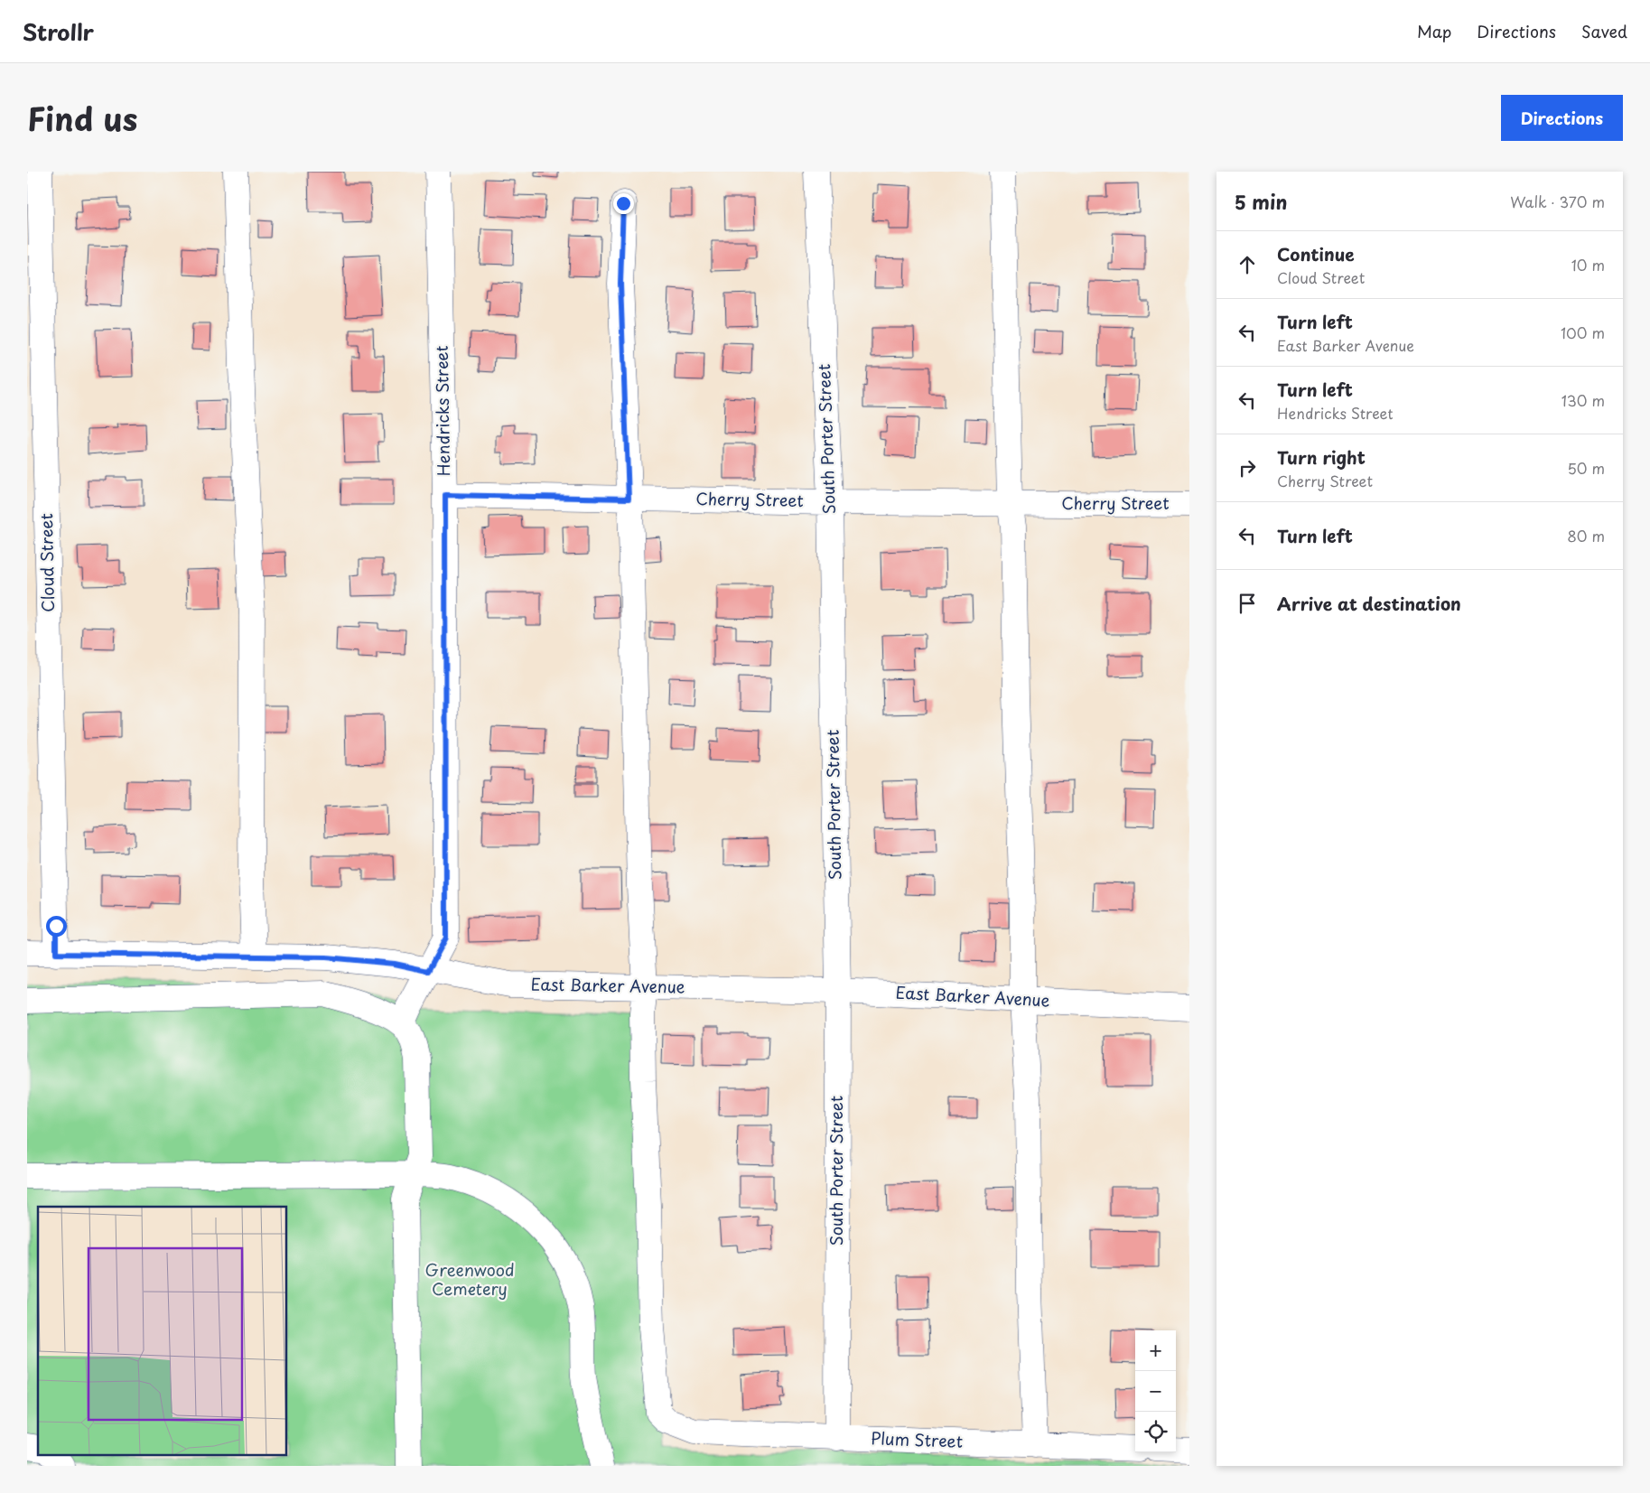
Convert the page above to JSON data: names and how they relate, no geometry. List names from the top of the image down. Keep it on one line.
{"streets":{"street":["Hendricks Street","South Porter Street","Cherry Street","Cloud Street","East Barker Avenue","Plum Street"]},"crossings":[["Hendricks Street","Cherry Street"],["Hendricks Street","East Barker Avenue"],["South Porter Street","Cherry Street"],["South Porter Street","East Barker Avenue"],["South Porter Street","Plum Street"],["Cherry Street","Plum Street"],["Cloud Street","East Barker Avenue"],["East Barker Avenue","Plum Street"]],"parks":["Greenwood Cemetery"],"page":{"header":"Strollr","nav":["Map","Directions","Saved"],"title":"Find us","buttons":"Directions","heading":["5 min","Walk · 370 m"],"list":[["Continue","Cloud Street","10 m"],["Turn left","East Barker Avenue","100 m"],["Turn left","Hendricks Street","130 m"],["Turn right","Cherry Street","50 m"],["Turn left","80 m"],"Arrive at destination"],"map_buttons":["+","−"]}}
